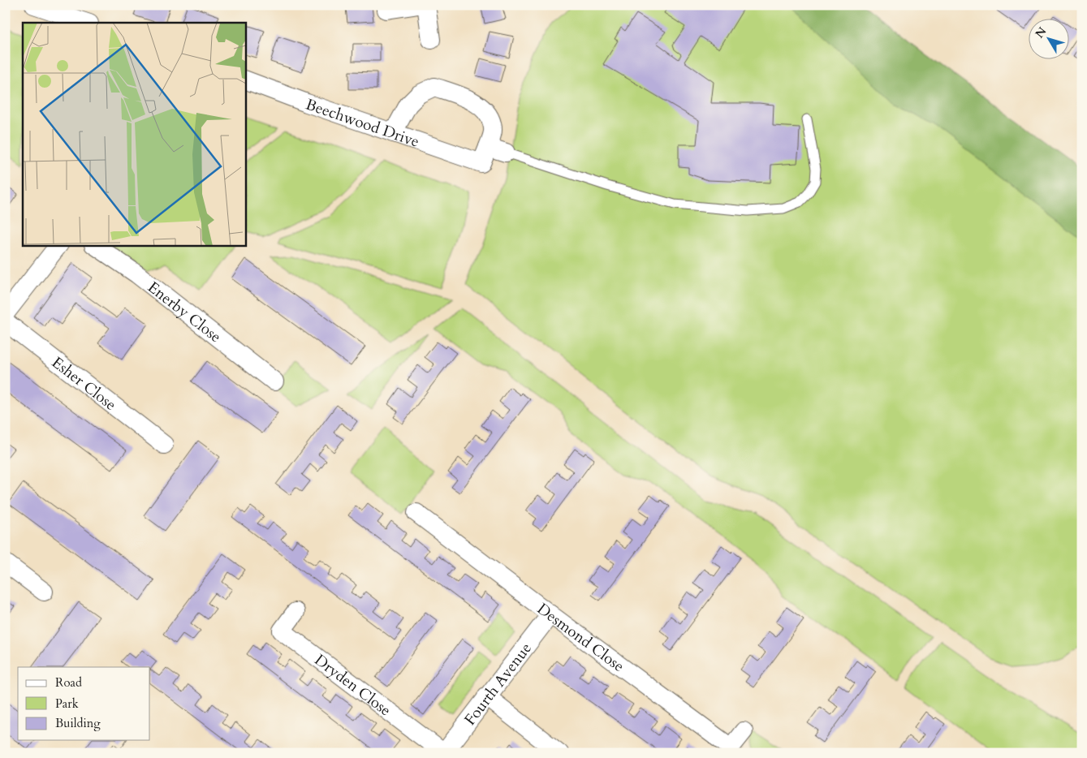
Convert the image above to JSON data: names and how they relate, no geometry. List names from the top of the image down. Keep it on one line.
{"streets":{"street":["Beechwood Drive","Enerby Close","Esher Close","Desmond Close","Fourth Avenue","Dryden Close"]},"crossings":[["Desmond Close","Fourth Avenue"],["Fourth Avenue","Dryden Close"]],"legend":["Road","Park","Building"],"north":"top left"}
